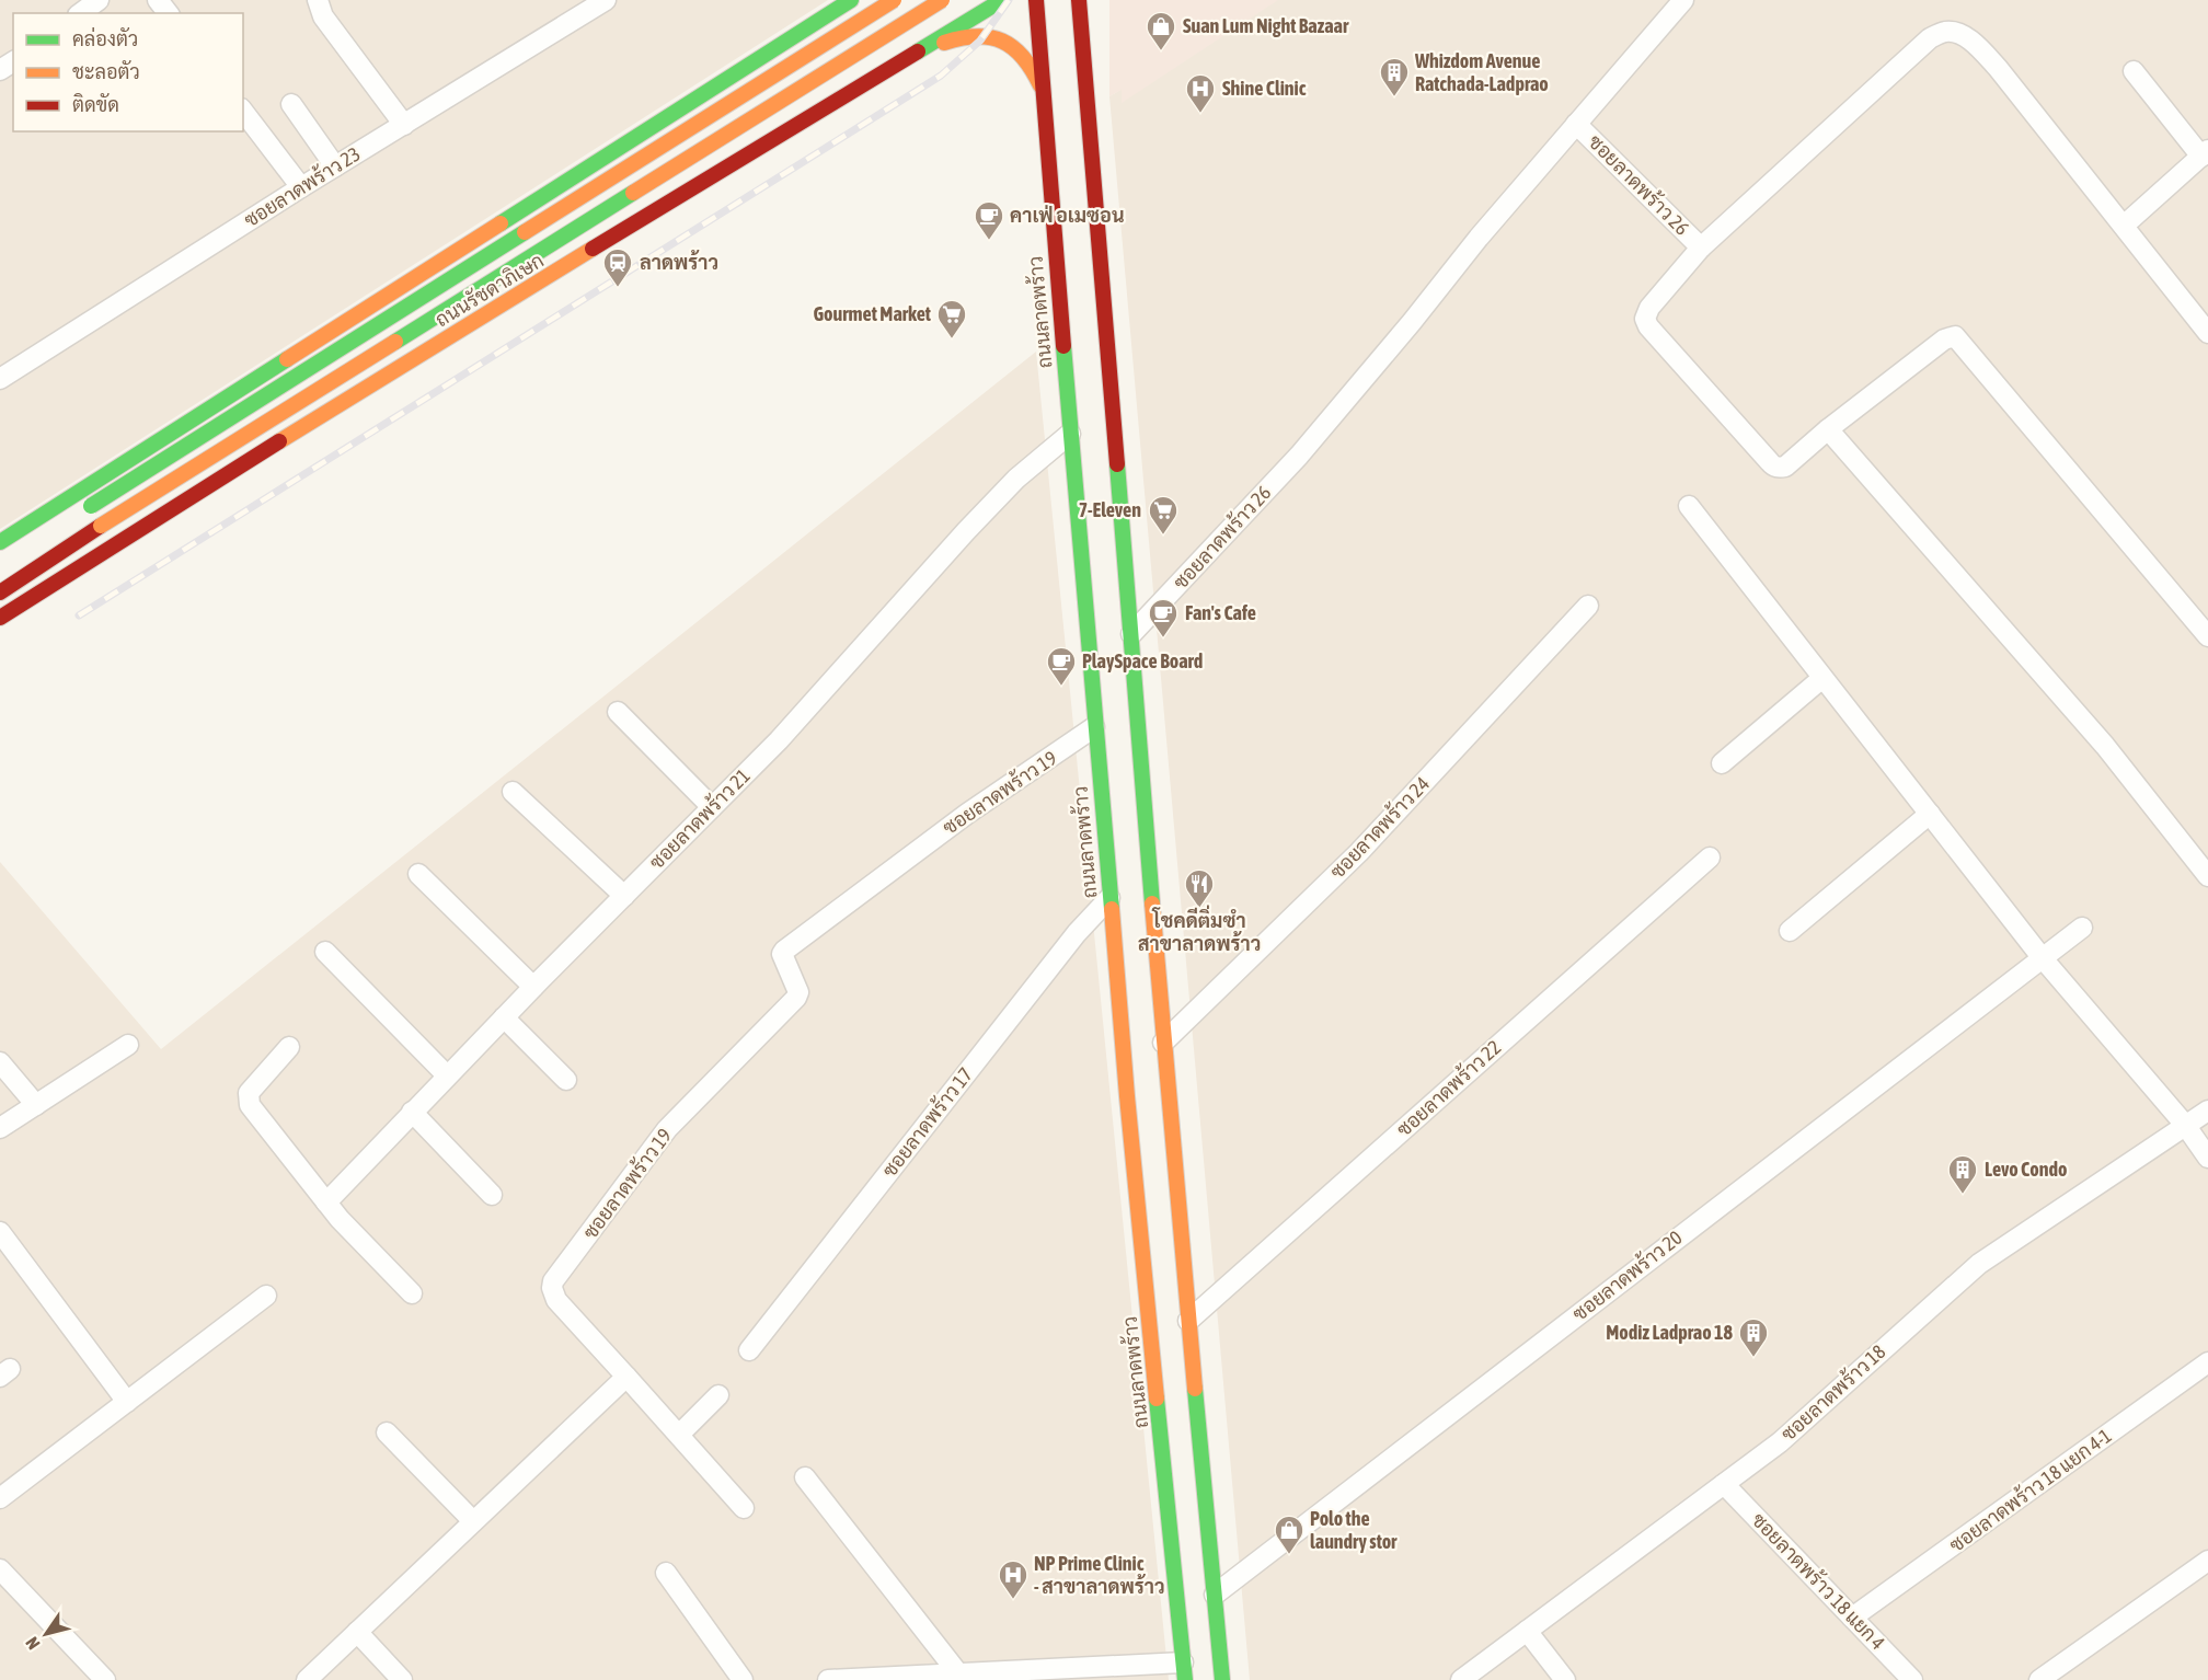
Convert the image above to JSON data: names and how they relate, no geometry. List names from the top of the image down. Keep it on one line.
{"streets":{"main road":["ถนนรัชดาภิเษก","ถนนลาดพร้าว"],"street":["ซอยลาดพร้าว 26","ซอยลาดพร้าว 23","ซอยลาดพร้าว 19","ซอยลาดพร้าว 21","ซอยลาดพร้าว 24","ซอยลาดพร้าว 22","ซอยลาดพร้าว 17","ซอยลาดพร้าว 20","ซอยลาดพร้าว 18","ซอยลาดพร้าว 18 แยก 4-1","ซอยลาดพร้าว 18 แยก 4"]},"crossings":[["ซอยลาดพร้าว 26","ถนนลาดพร้าว"],["ถนนลาดพร้าว","ซอยลาดพร้าว 19"],["ถนนลาดพร้าว","ซอยลาดพร้าว 21"],["ถนนลาดพร้าว","ซอยลาดพร้าว 24"],["ถนนลาดพร้าว","ซอยลาดพร้าว 22"],["ถนนลาดพร้าว","ซอยลาดพร้าว 17"],["ถนนลาดพร้าว","ซอยลาดพร้าว 20"],["ซอยลาดพร้าว 18","ซอยลาดพร้าว 18 แยก 4"],["ซอยลาดพร้าว 18 แยก 4-1","ซอยลาดพร้าว 18 แยก 4"]],"places":{"shop":["Suan Lum Night Bazaar","Polo the laundry stor"],"building":["Whizdom Avenue Ratchada-Ladprao","Levo Condo","Modiz Ladprao 18"],"hospital":["Shine Clinic","NP Prime Clinic - สาขาลาดพร้าว"],"cafe":["คาเฟ่ อเมซอน","Fan's Cafe","PlaySpace Board"],"station":["ลาดพร้าว"],"supermarket":["Gourmet Market","7-Eleven"],"restaurant":["โชคดีติ่มซำ สาขาลาดพร้าว"]},"legend":["คล่องตัว","ชะลอตัว","ติดขัด"],"north":"bottom left"}
